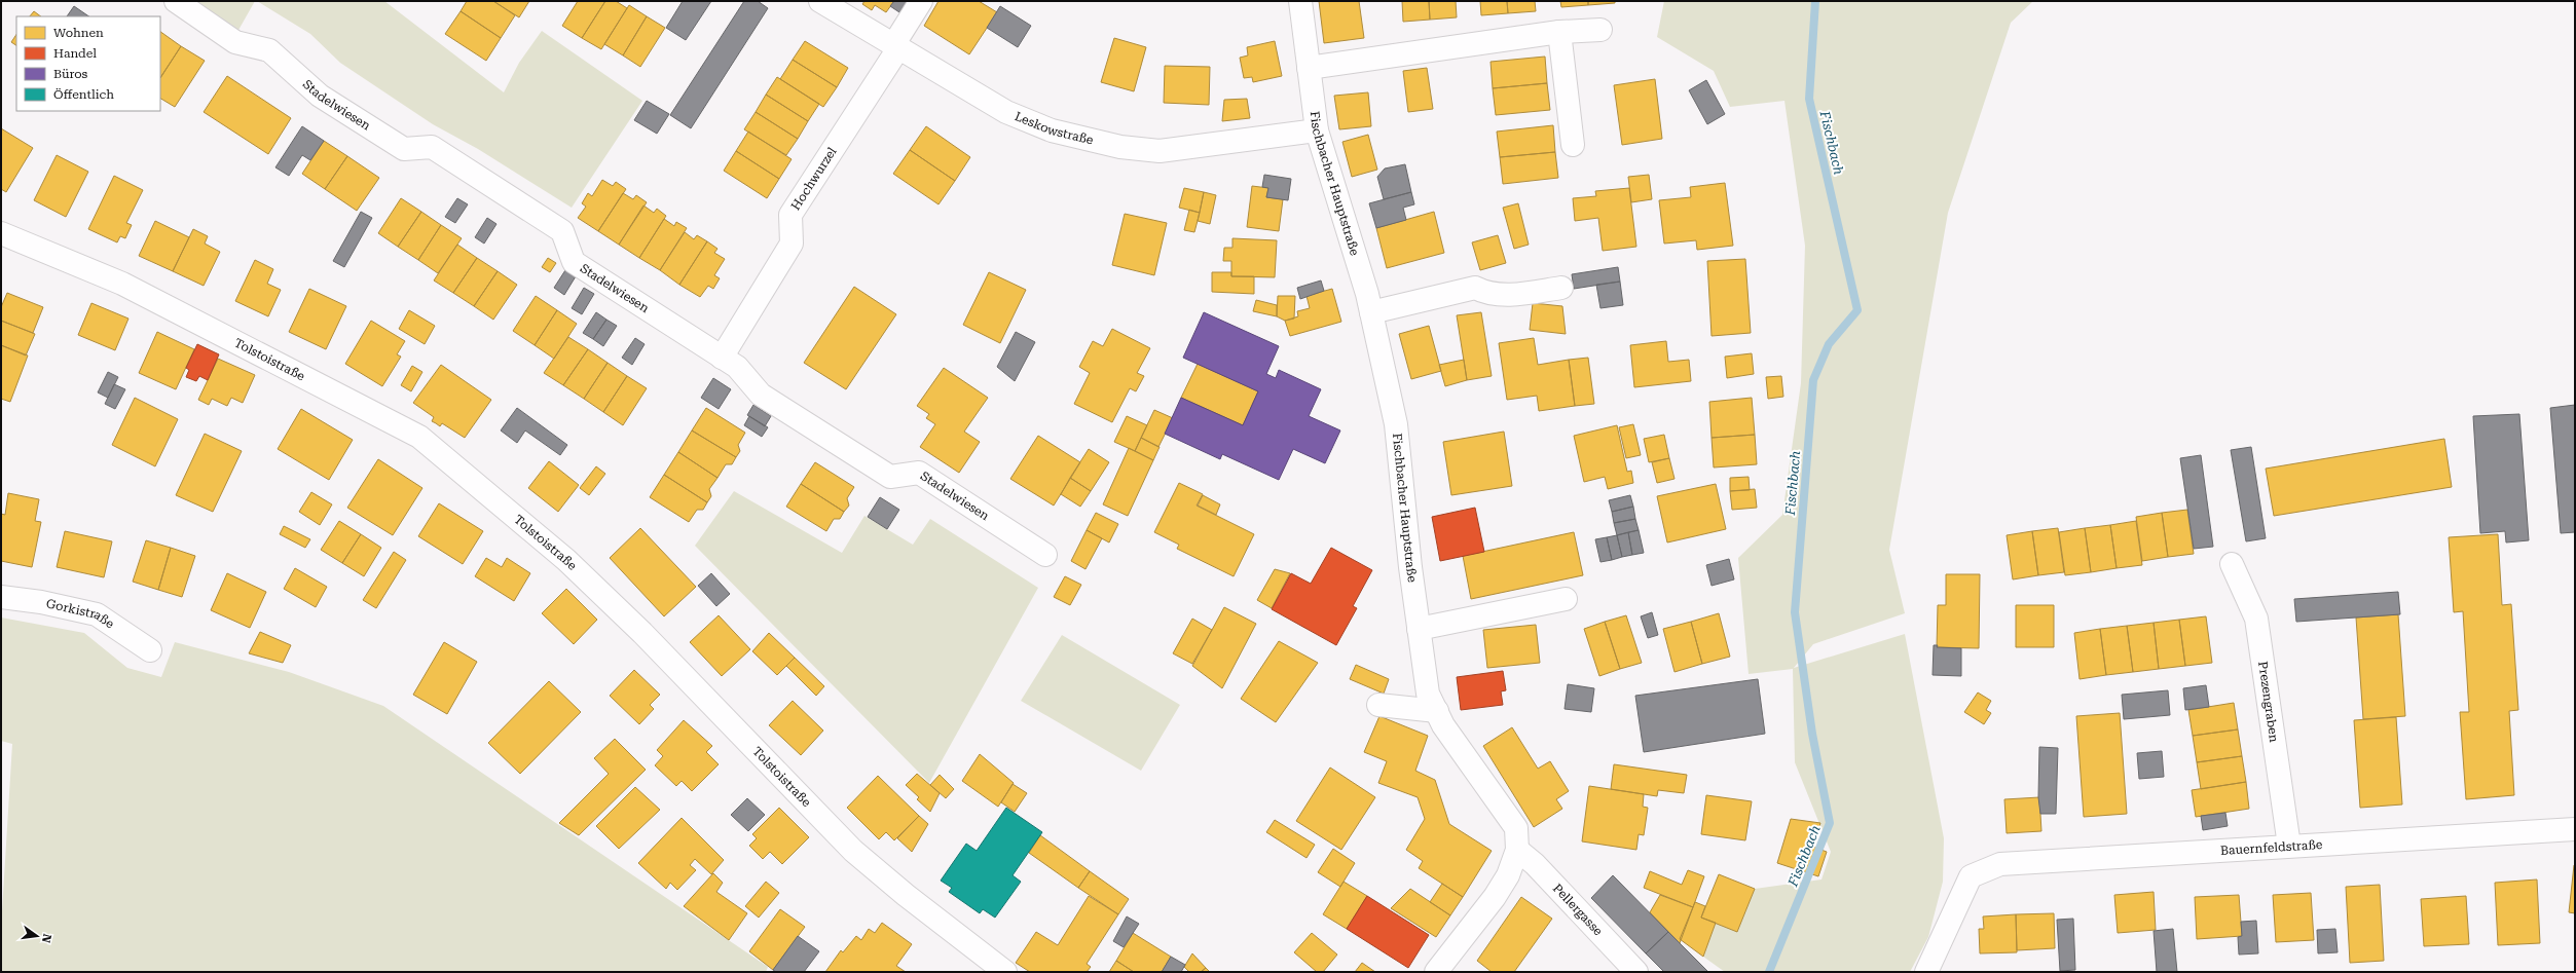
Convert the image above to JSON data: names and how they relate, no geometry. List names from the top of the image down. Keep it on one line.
{"streets":{"street":["Stadelwiesen","Leskowstraße","Hochwurzel","Fischbacher Hauptstraße","Tolstoistraße","Gorkistraße","Prezengraben","Bauernfeldstraße","Pellergasse"]},"crossings":[["Stadelwiesen","Hochwurzel"],["Leskowstraße","Hochwurzel"],["Leskowstraße","Fischbacher Hauptstraße"],["Fischbacher Hauptstraße","Pellergasse"],["Prezengraben","Bauernfeldstraße"]],"water":["Fischbach"],"legend":["Wohnen","Handel","Büros","Öffentlich"],"north":"right"}
